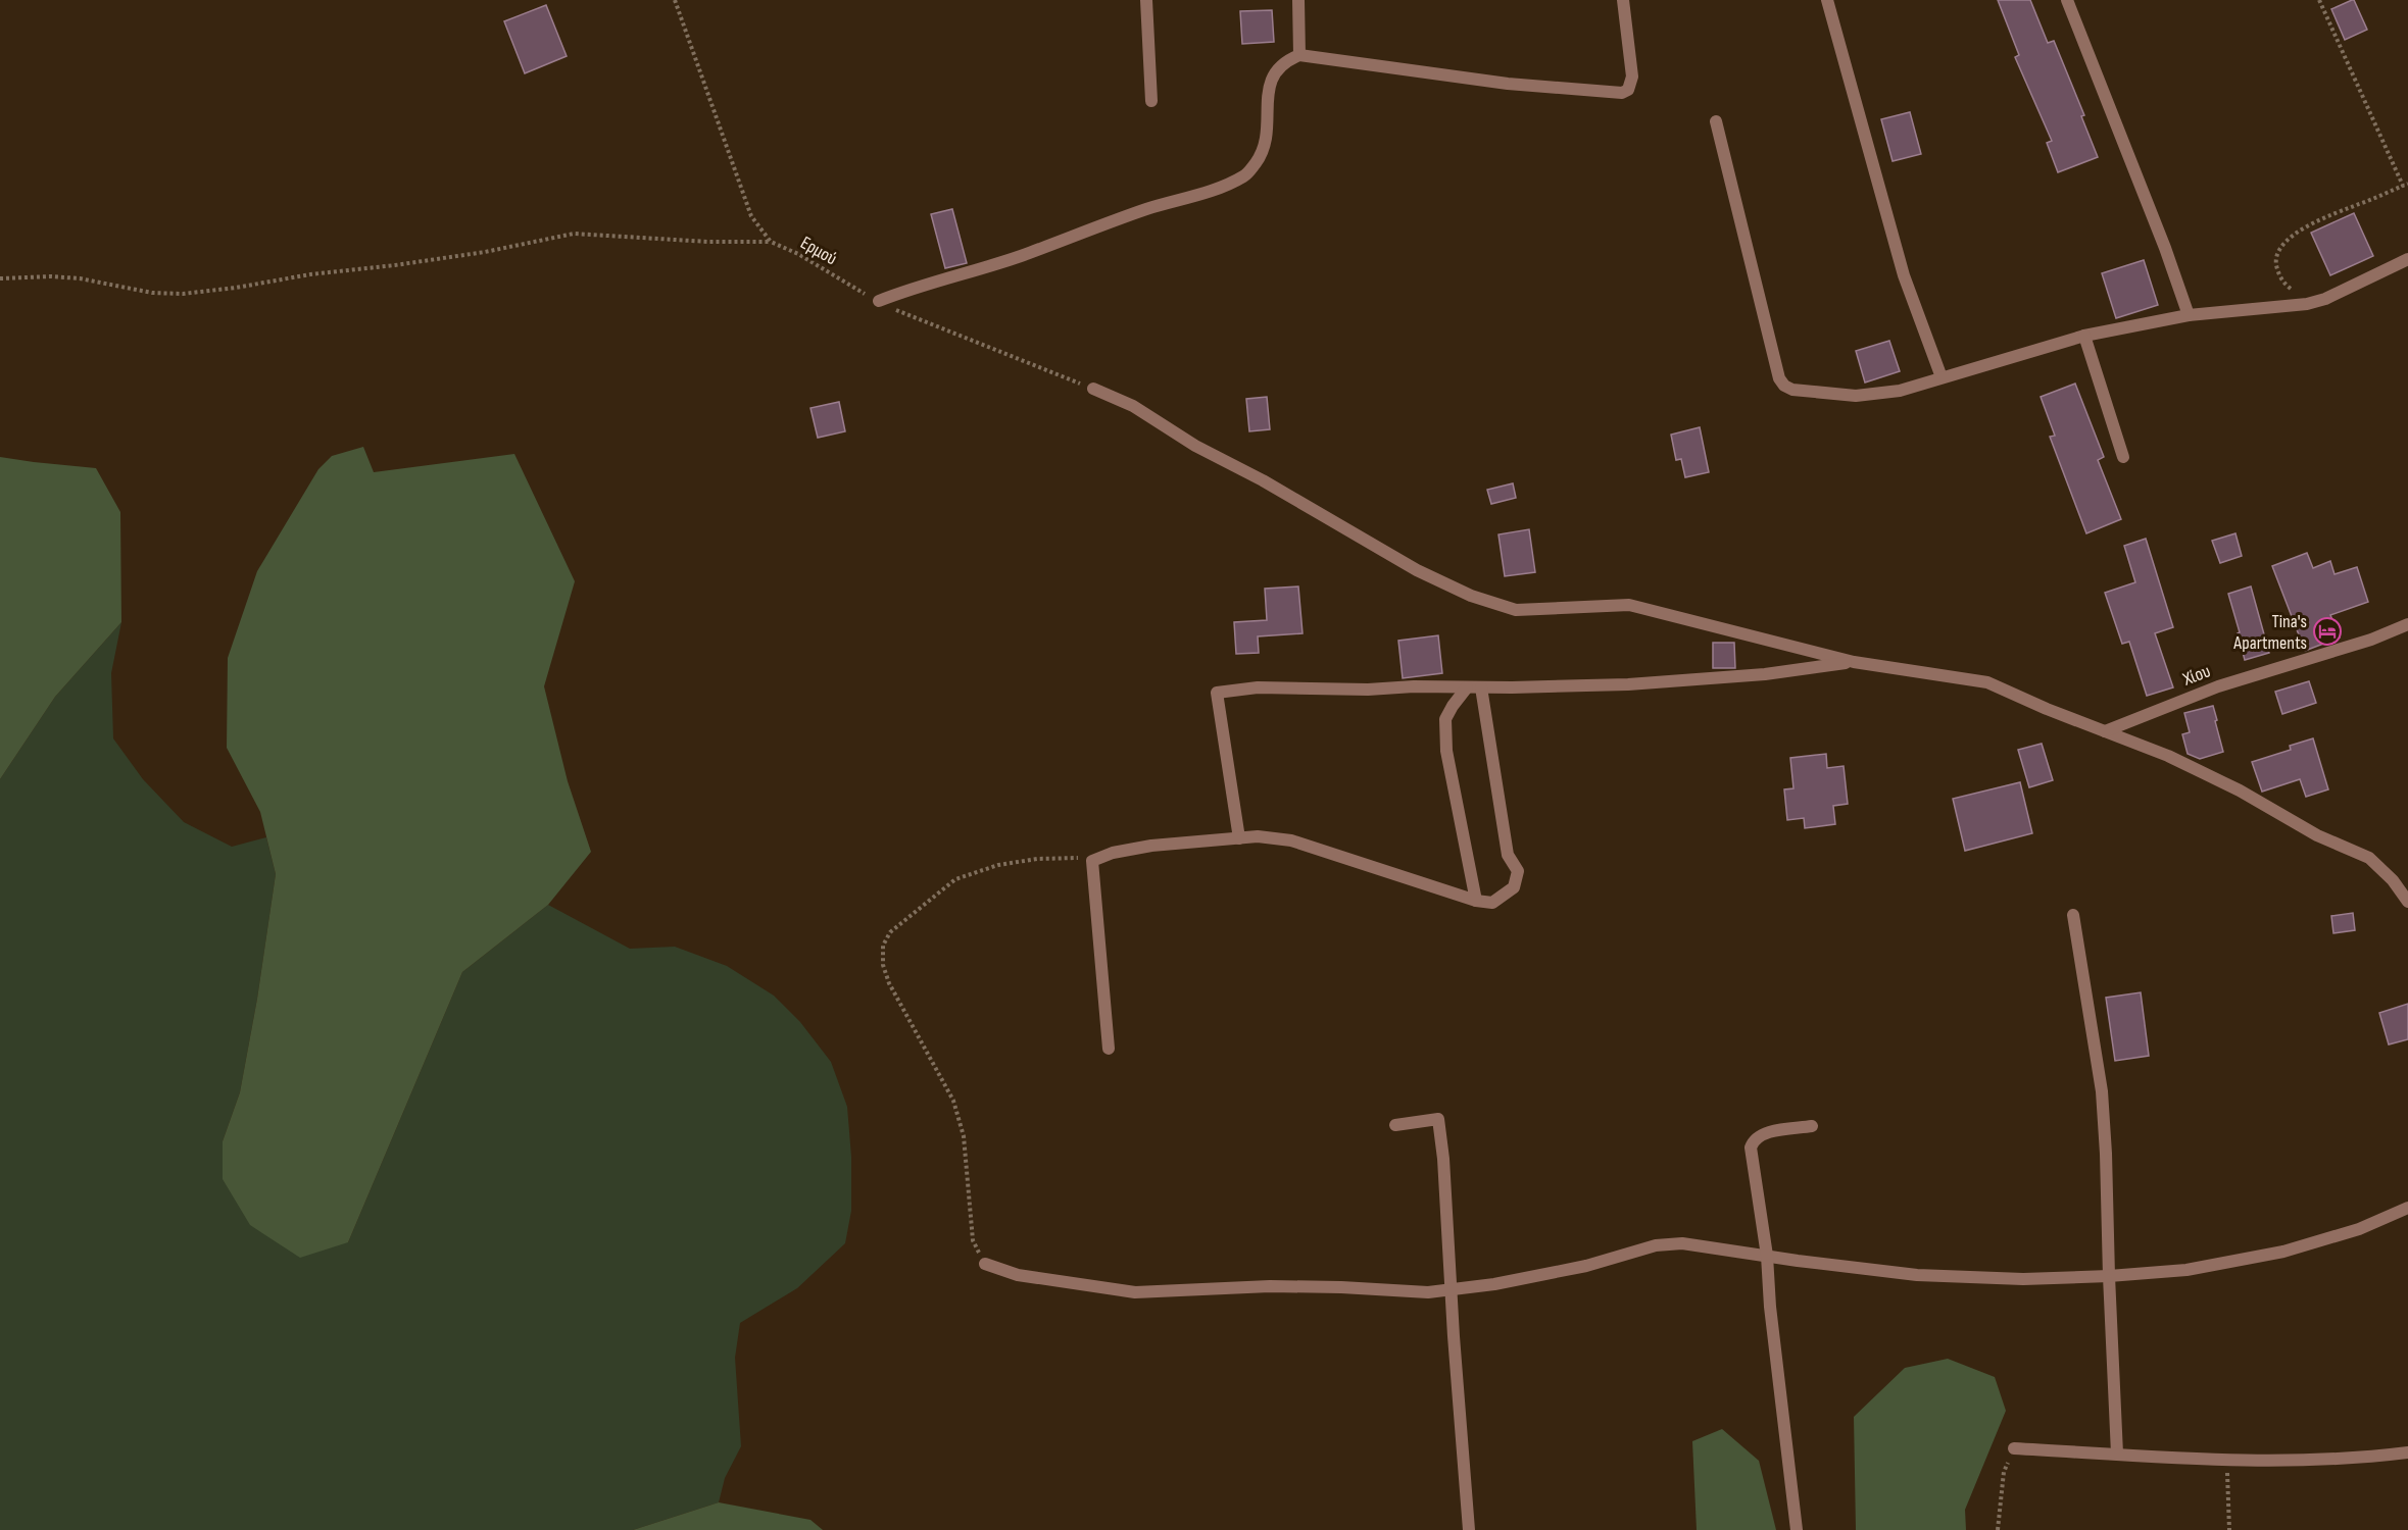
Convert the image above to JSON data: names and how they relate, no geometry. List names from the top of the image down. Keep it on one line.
{"streets":{"street":["Χίου"],"path":["Ερμού"]},"places":{"hotel":["Tina's Apartments"]}}
